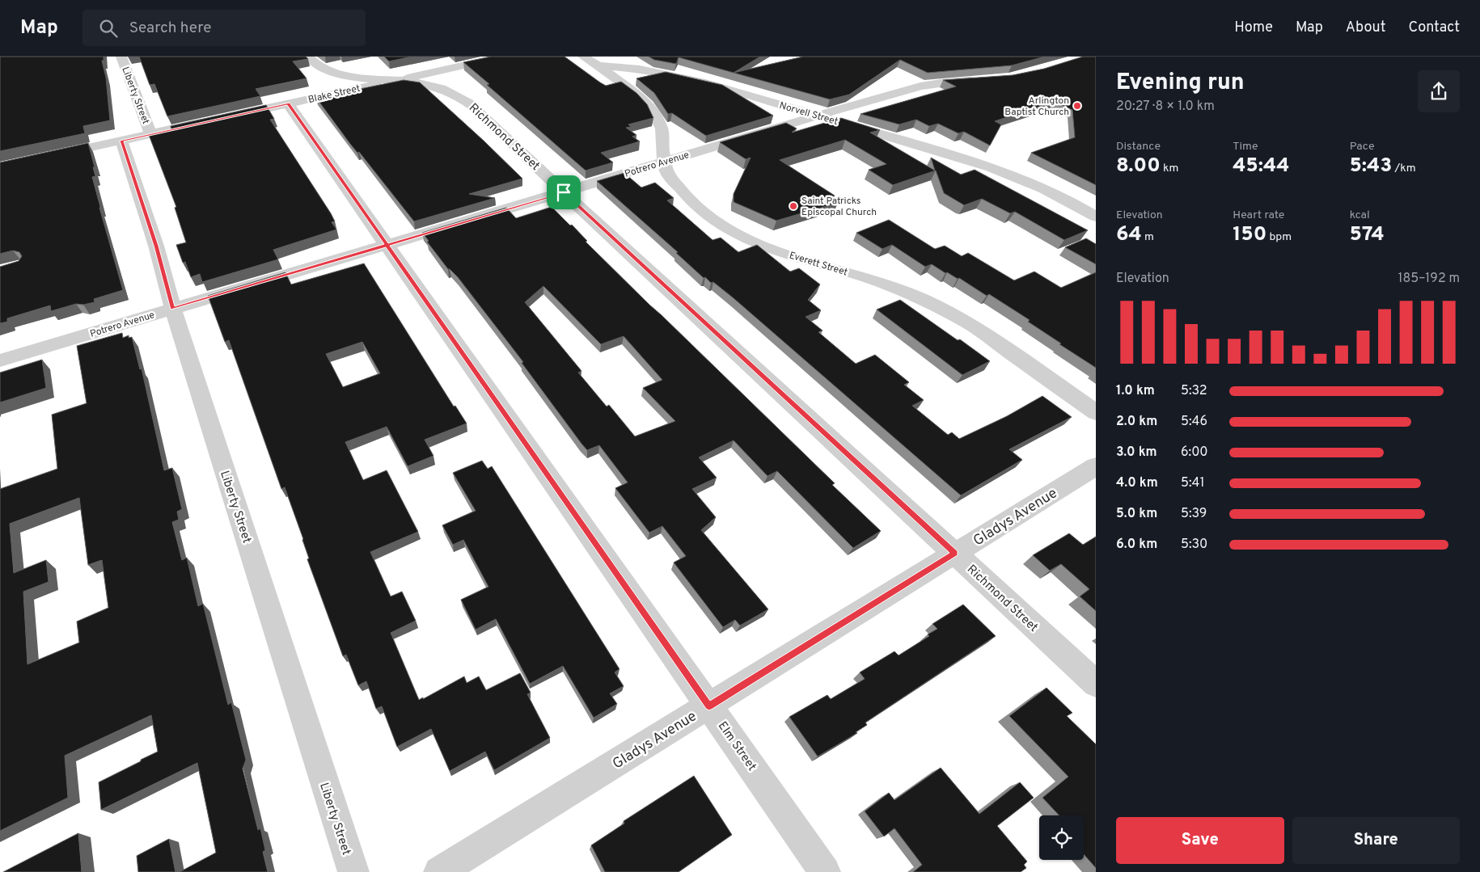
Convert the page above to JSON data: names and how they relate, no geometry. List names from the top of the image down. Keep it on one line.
{"streets":{"street":["Blake Street","Liberty Street","Norvell Street","Richmond Street","Potrero Avenue","Everett Street","Gladys Avenue","Elm Street"]},"crossings":[["Blake Street","Richmond Street"],["Blake Street","Elm Street"],["Liberty Street","Potrero Avenue"],["Norvell Street","Potrero Avenue"],["Norvell Street","Everett Street"],["Richmond Street","Potrero Avenue"],["Richmond Street","Gladys Avenue"],["Potrero Avenue","Everett Street"],["Potrero Avenue","Elm Street"],["Gladys Avenue","Elm Street"]],"places":["Arlington Baptist Church","Saint Patricks Episcopal Church"],"page":{"header":"Map","search":"Search here","nav":["Home","Map","About","Contact"],"heading":["Evening run","20:27 · 8 × 1.0 km"],"stats":[["Distance","8.00 km"],["Time","45:44"],["Pace","5:43 /km"],["Elevation","64 m"],["Heart rate","150 bpm"],["kcal","574"]],"chart":["Elevation","185–192 m"],"list":[{"name":"1.0 km","note":"5:32"},{"name":"2.0 km","note":"5:46"},{"name":"3.0 km","note":"6:00"},{"name":"4.0 km","note":"5:41"},{"name":"5.0 km","note":"5:39"},{"name":"6.0 km","note":"5:30"}],"buttons":["Save","Share"]}}
